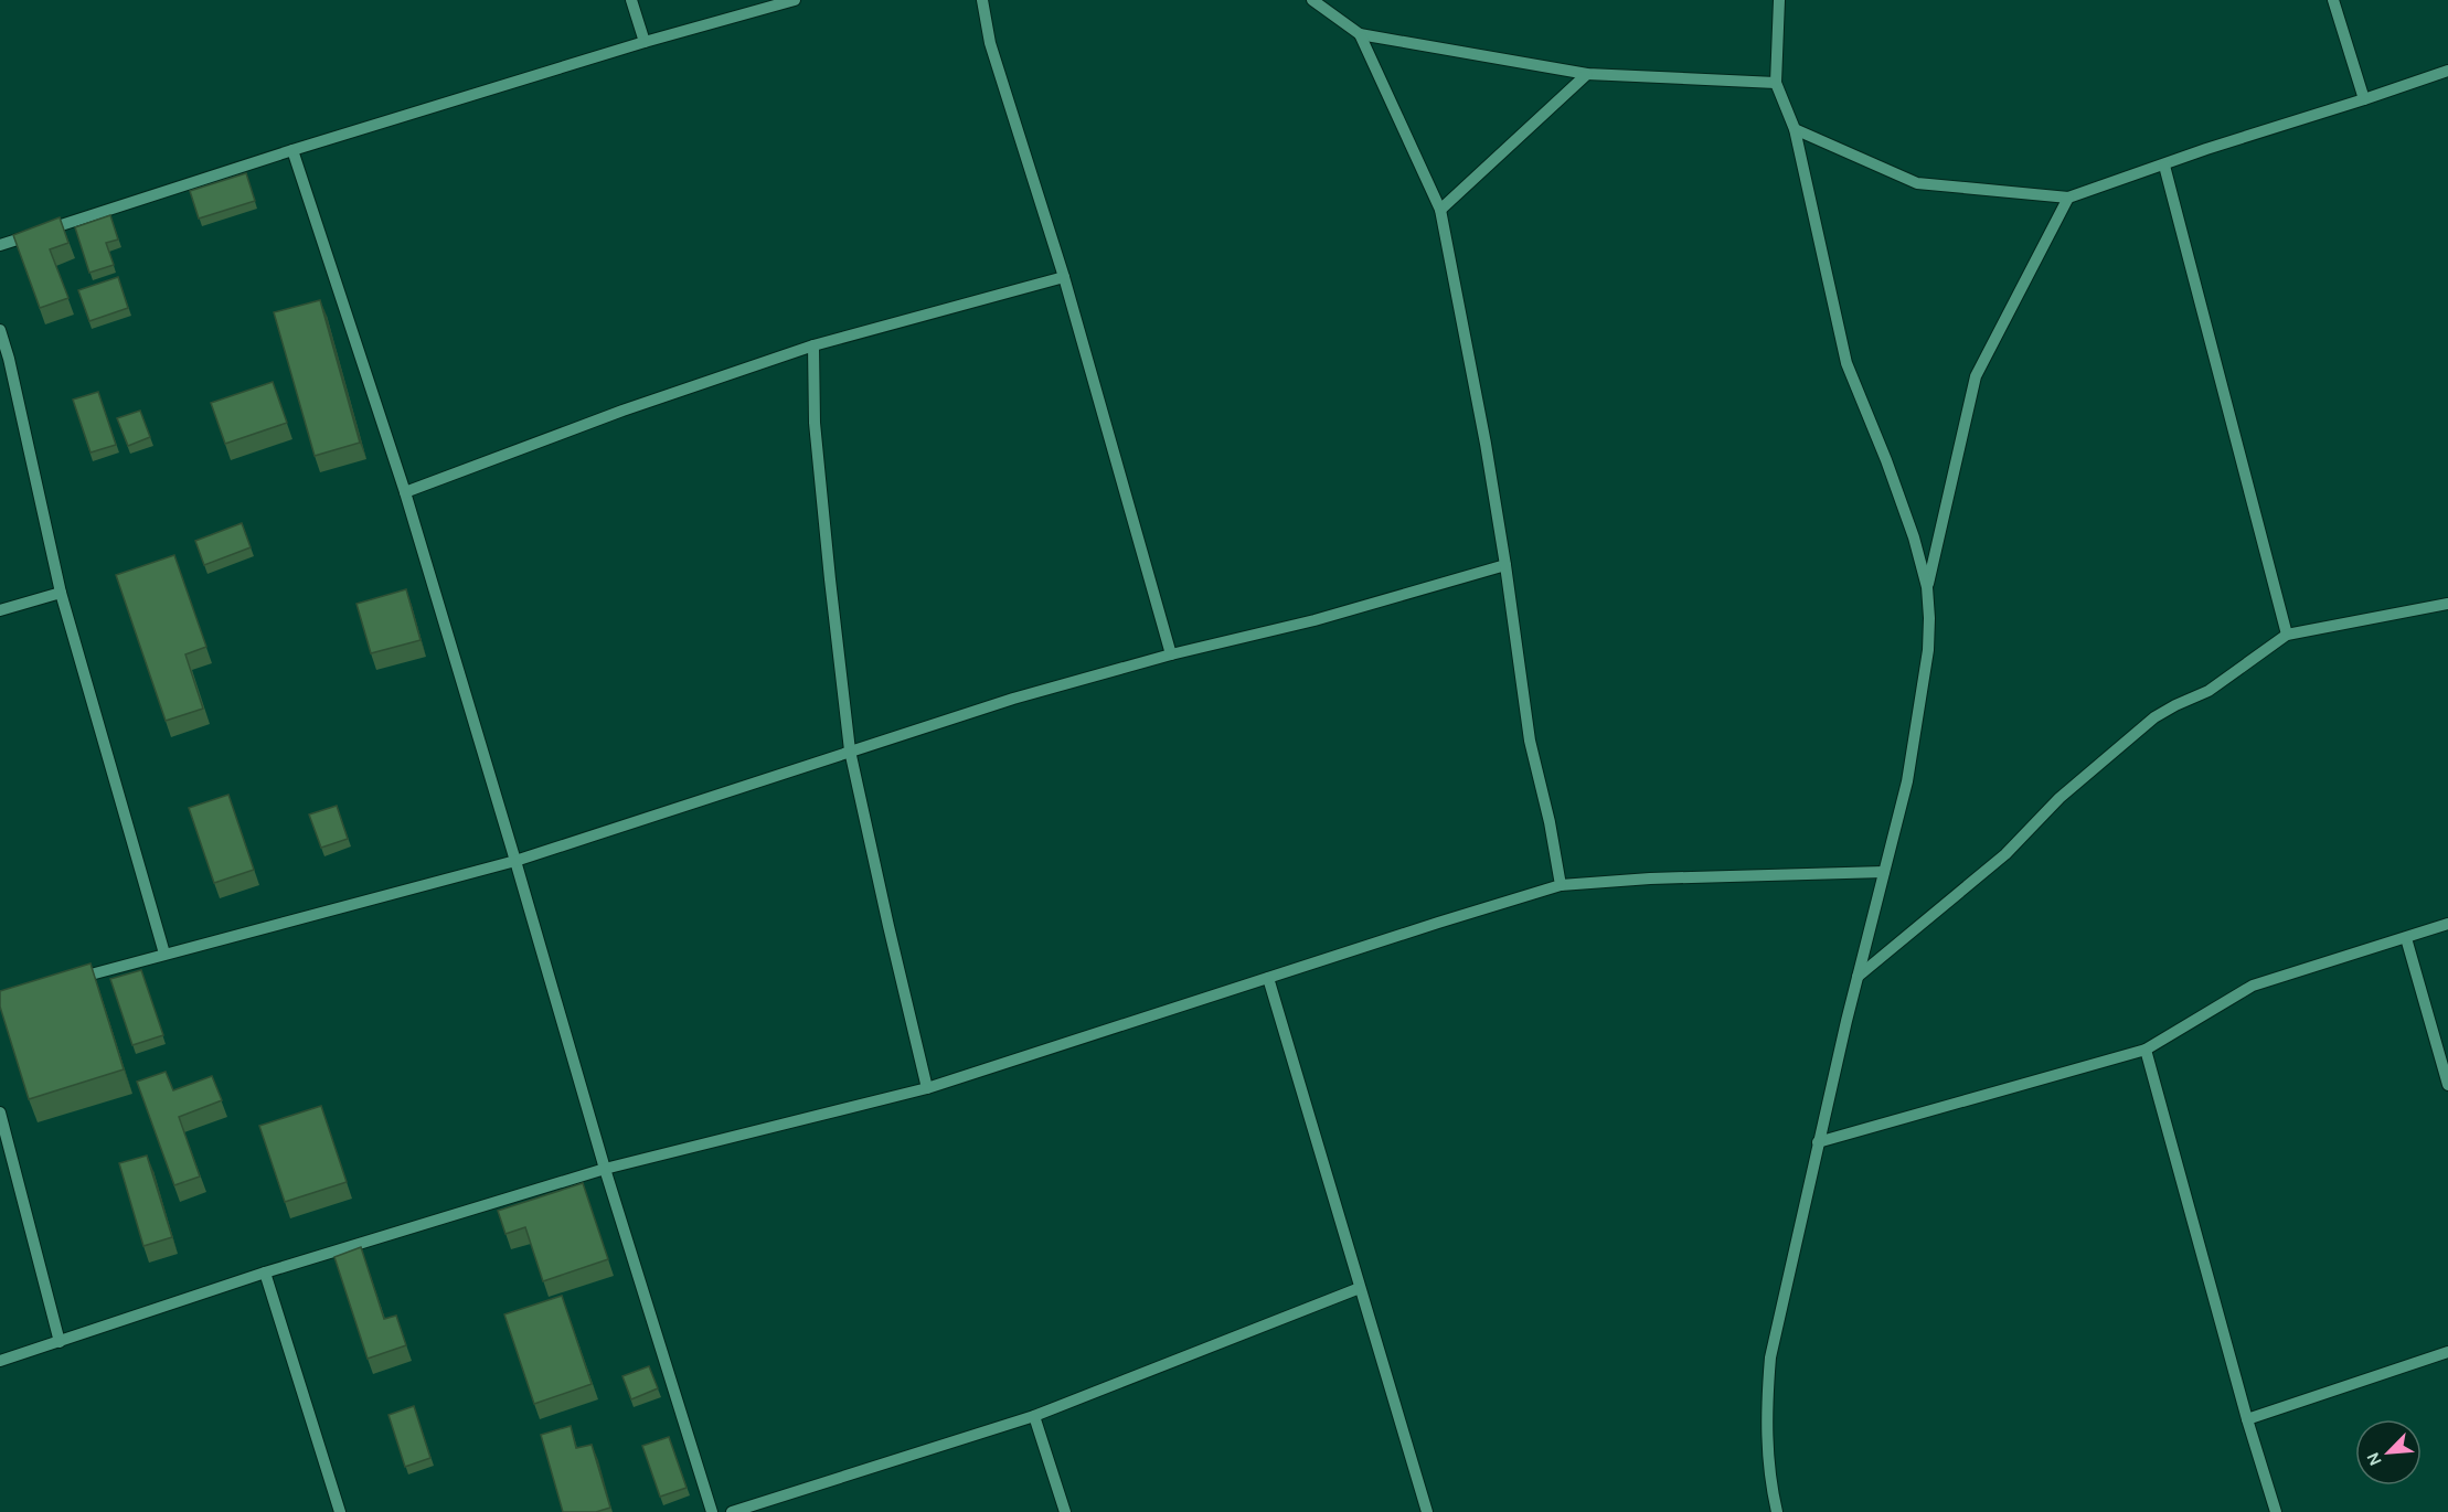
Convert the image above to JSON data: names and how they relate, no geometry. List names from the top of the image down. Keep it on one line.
{"north":"bottom left"}
